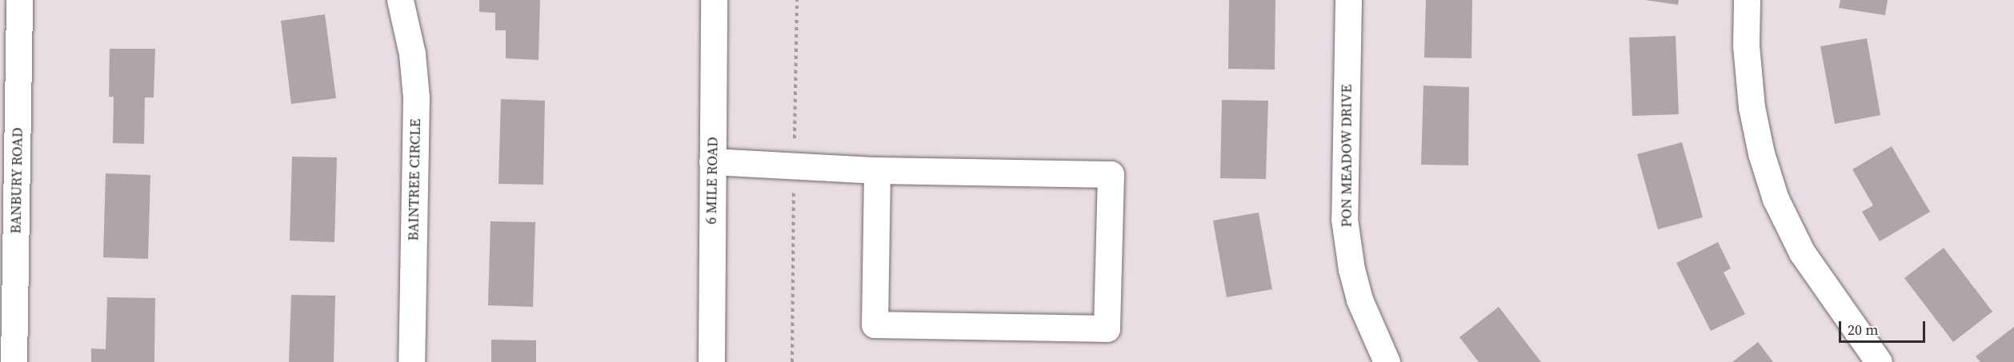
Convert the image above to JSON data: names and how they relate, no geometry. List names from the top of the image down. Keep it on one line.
{"streets":{"street":["PON MEADOW DRIVE","BAINTREE CIRCLE","BANBURY ROAD","6 MILE ROAD"]},"scale_bar":"20 m"}
